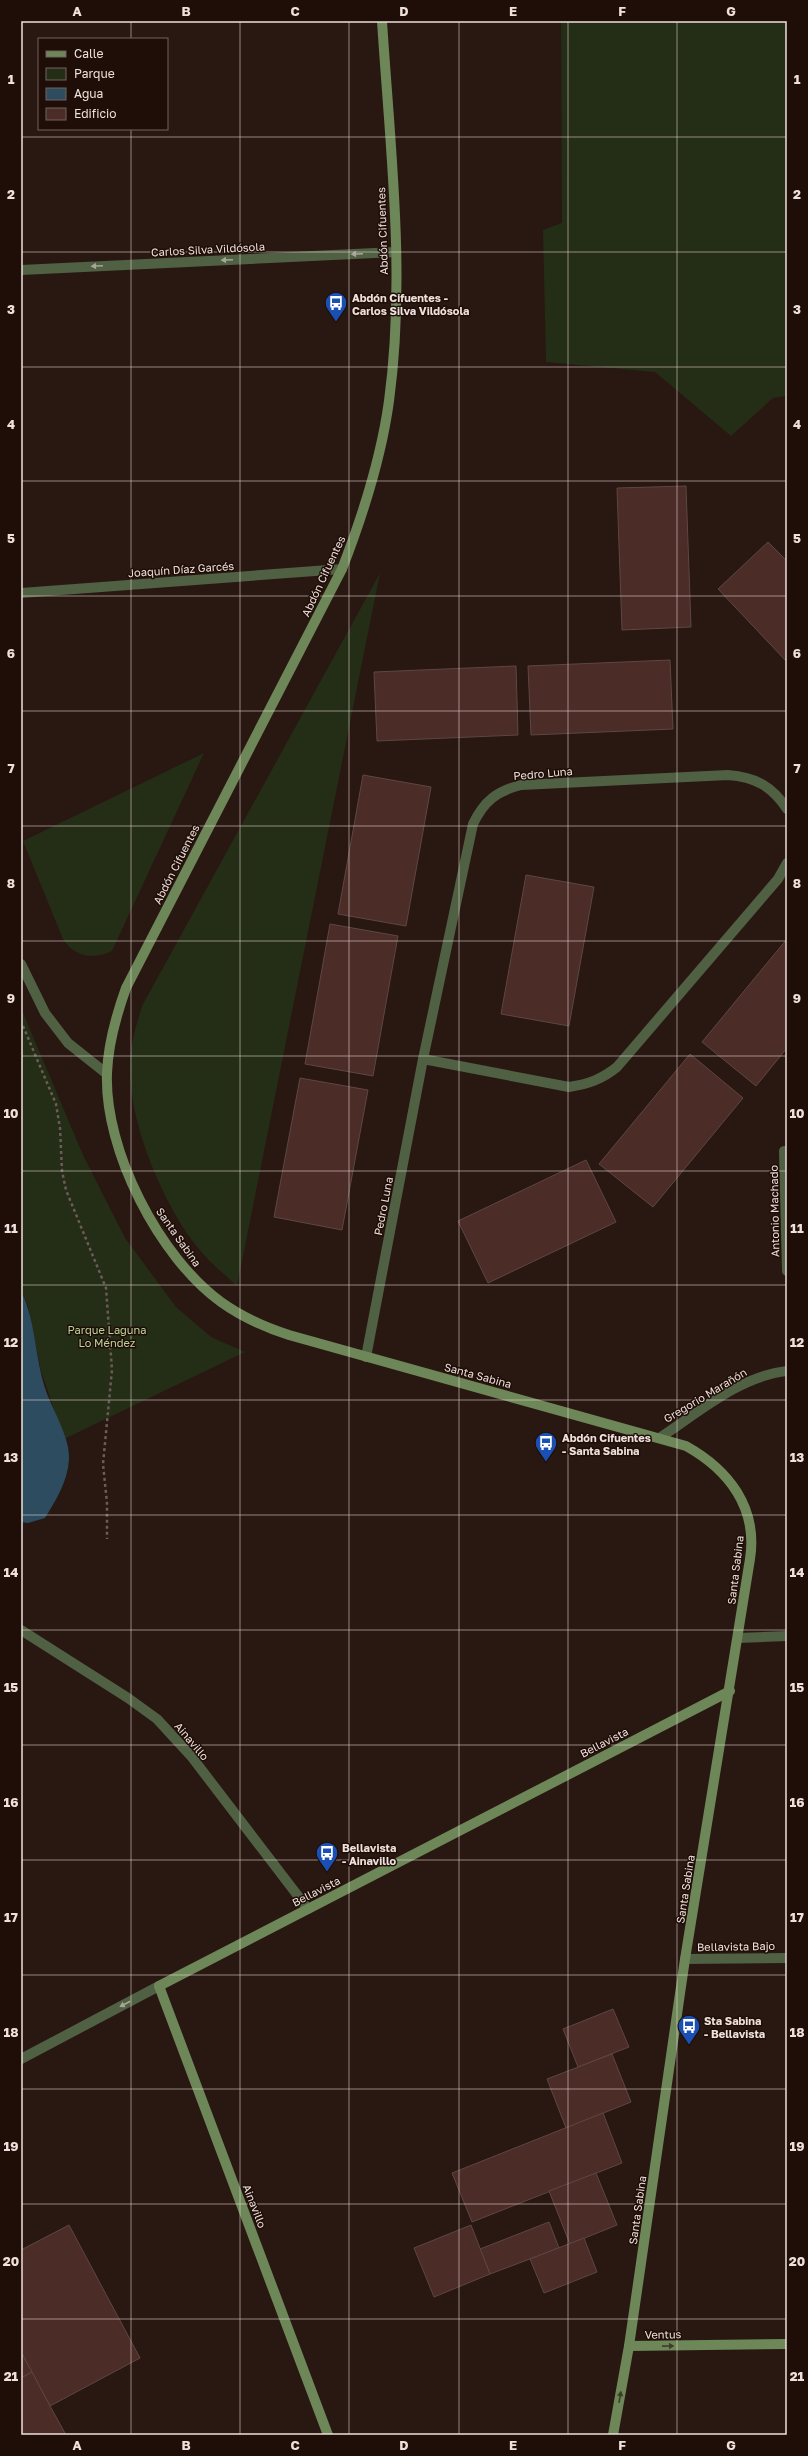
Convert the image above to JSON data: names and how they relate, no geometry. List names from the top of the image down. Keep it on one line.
{"streets":{"street":["Abdón Cifuentes","Carlos Silva Vildósola","Joaquín Díaz Garcés","Pedro Luna","Antonio Machado","Santa Sabina","Gregorio Marañón","Ainavillo","Bellavista","Bellavista Bajo","Ventus"]},"crossings":[["Abdón Cifuentes","Carlos Silva Vildósola"],["Abdón Cifuentes","Joaquín Díaz Garcés"],["Abdón Cifuentes","Santa Sabina"],["Pedro Luna","Santa Sabina"],["Santa Sabina","Gregorio Marañón"],["Santa Sabina","Bellavista"],["Santa Sabina","Bellavista Bajo"],["Santa Sabina","Ventus"],["Ainavillo","Bellavista"]],"one_way":["Carlos Silva Vildósola"],"parks":["Parque Laguna Lo Méndez"],"places":{"bus stop":["Abdón Cifuentes - Carlos Silva Vildósola","Abdón Cifuentes - Santa Sabina","Bellavista - Ainavillo","Sta Sabina - Bellavista"]},"legend":["Calle","Parque","Agua","Edificio"],"grid":{"columns":["A","B","C","D","E","F","G"],"rows":["1","2","3","4","5","6","7","8","9","10","11","12","13","14","15","16","17","18","19","20","21"]}}
